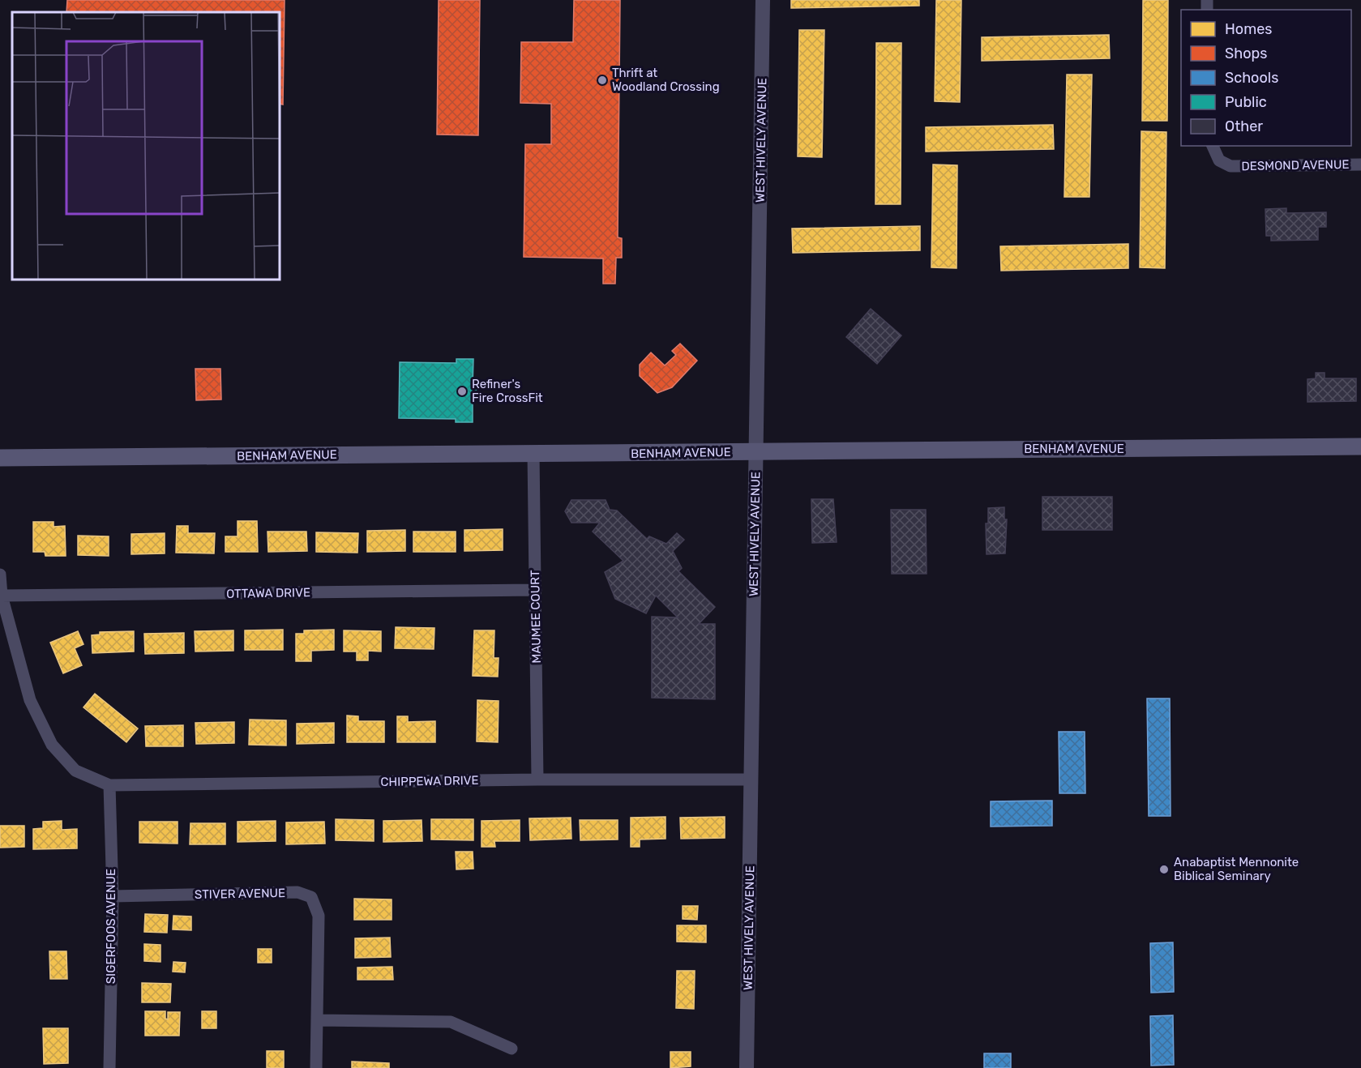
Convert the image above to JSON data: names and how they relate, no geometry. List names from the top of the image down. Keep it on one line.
{"streets":{"main road":["BENHAM AVENUE"],"street":["WEST HIVELY AVENUE","DESMOND AVENUE","OTTAWA DRIVE","MAUMEE COURT","CHIPPEWA DRIVE","STIVER AVENUE","SIGERFOOS AVENUE"]},"crossings":[["WEST HIVELY AVENUE","BENHAM AVENUE"],["WEST HIVELY AVENUE","CHIPPEWA DRIVE"],["BENHAM AVENUE","MAUMEE COURT"],["OTTAWA DRIVE","MAUMEE COURT"],["MAUMEE COURT","CHIPPEWA DRIVE"],["CHIPPEWA DRIVE","SIGERFOOS AVENUE"],["STIVER AVENUE","SIGERFOOS AVENUE"]],"places":["Thrift at Woodland Crossing","Refiner's Fire CrossFit","Anabaptist Mennonite Biblical Seminary"],"legend":["Homes","Shops","Schools","Public","Other"]}
